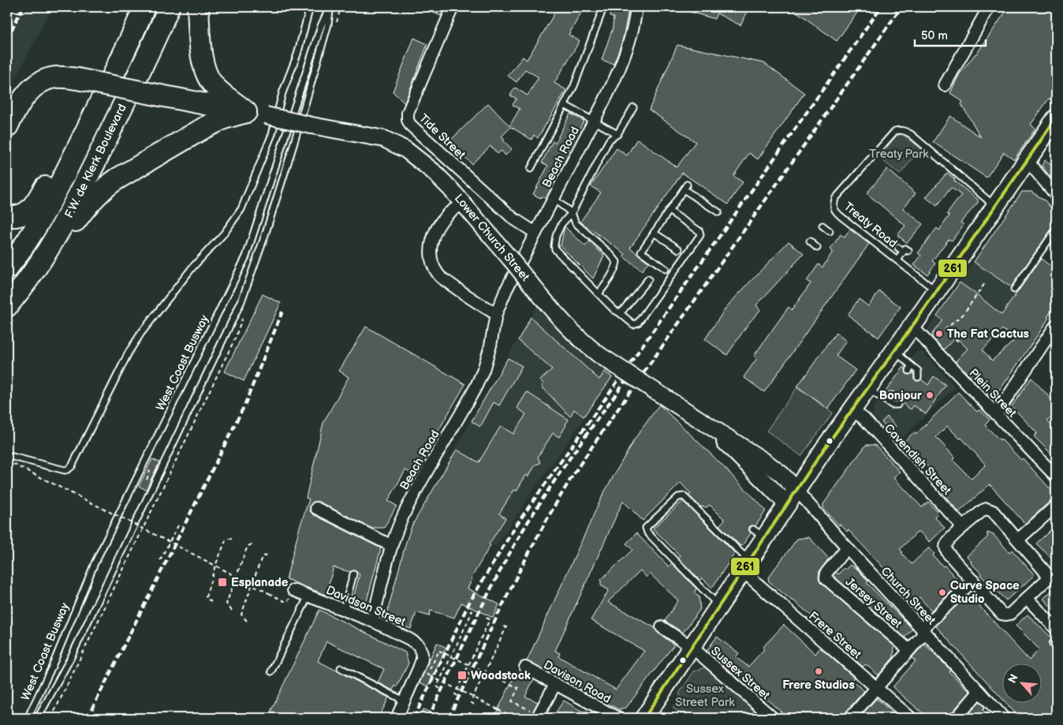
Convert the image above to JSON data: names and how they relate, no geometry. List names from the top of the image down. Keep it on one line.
{"streets":{"highway":["F.W. de Klerk Boulevard"],"main road":["Lower Church Street"],"street":["Tide Street","Beach Road","Plein Street","Cavendish Street","Church Street","Jersey Street","Davidson Street","Frere Street","Sussex Street","Davison Road"],"lane":["Treaty Road","West Coast Busway"]},"crossings":[["Tide Street","Beach Road"],["Beach Road","Davidson Street"],["Lower Church Street","Church Street"],["Church Street","Jersey Street"]],"parks":["Treaty Park","Sussex Street Park"],"places":{"other":["The Fat Cactus","Bonjour","Curve Space Studio","Frere Studios"],"transit":["Esplanade","Woodstock"]},"lines":["transit line 261"],"scale_bar":"50 m","north":"top left"}
